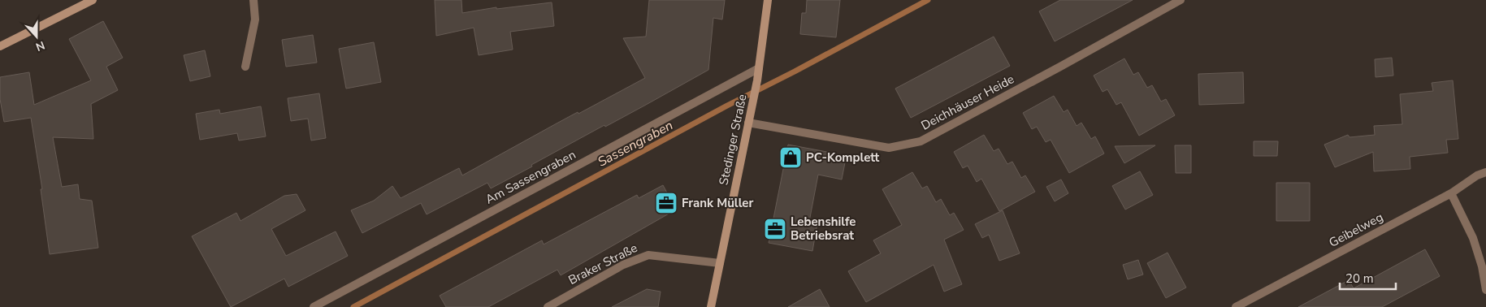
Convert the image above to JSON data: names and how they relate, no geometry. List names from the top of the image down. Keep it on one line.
{"streets":{"main road":["Stedinger Straße"],"street":["Deichhäuser Heide","Am Sassengraben","Geibelweg","Braker Straße"]},"crossings":[["Deichhäuser Heide","Stedinger Straße"],["Stedinger Straße","Am Sassengraben"],["Stedinger Straße","Braker Straße"]],"water":["Sassengraben"],"places":{"shop":["PC-Komplett"],"office":["Frank Müller","Lebenshilfe Betriebsrat"]},"scale_bar":"20 m","north":"bottom"}
